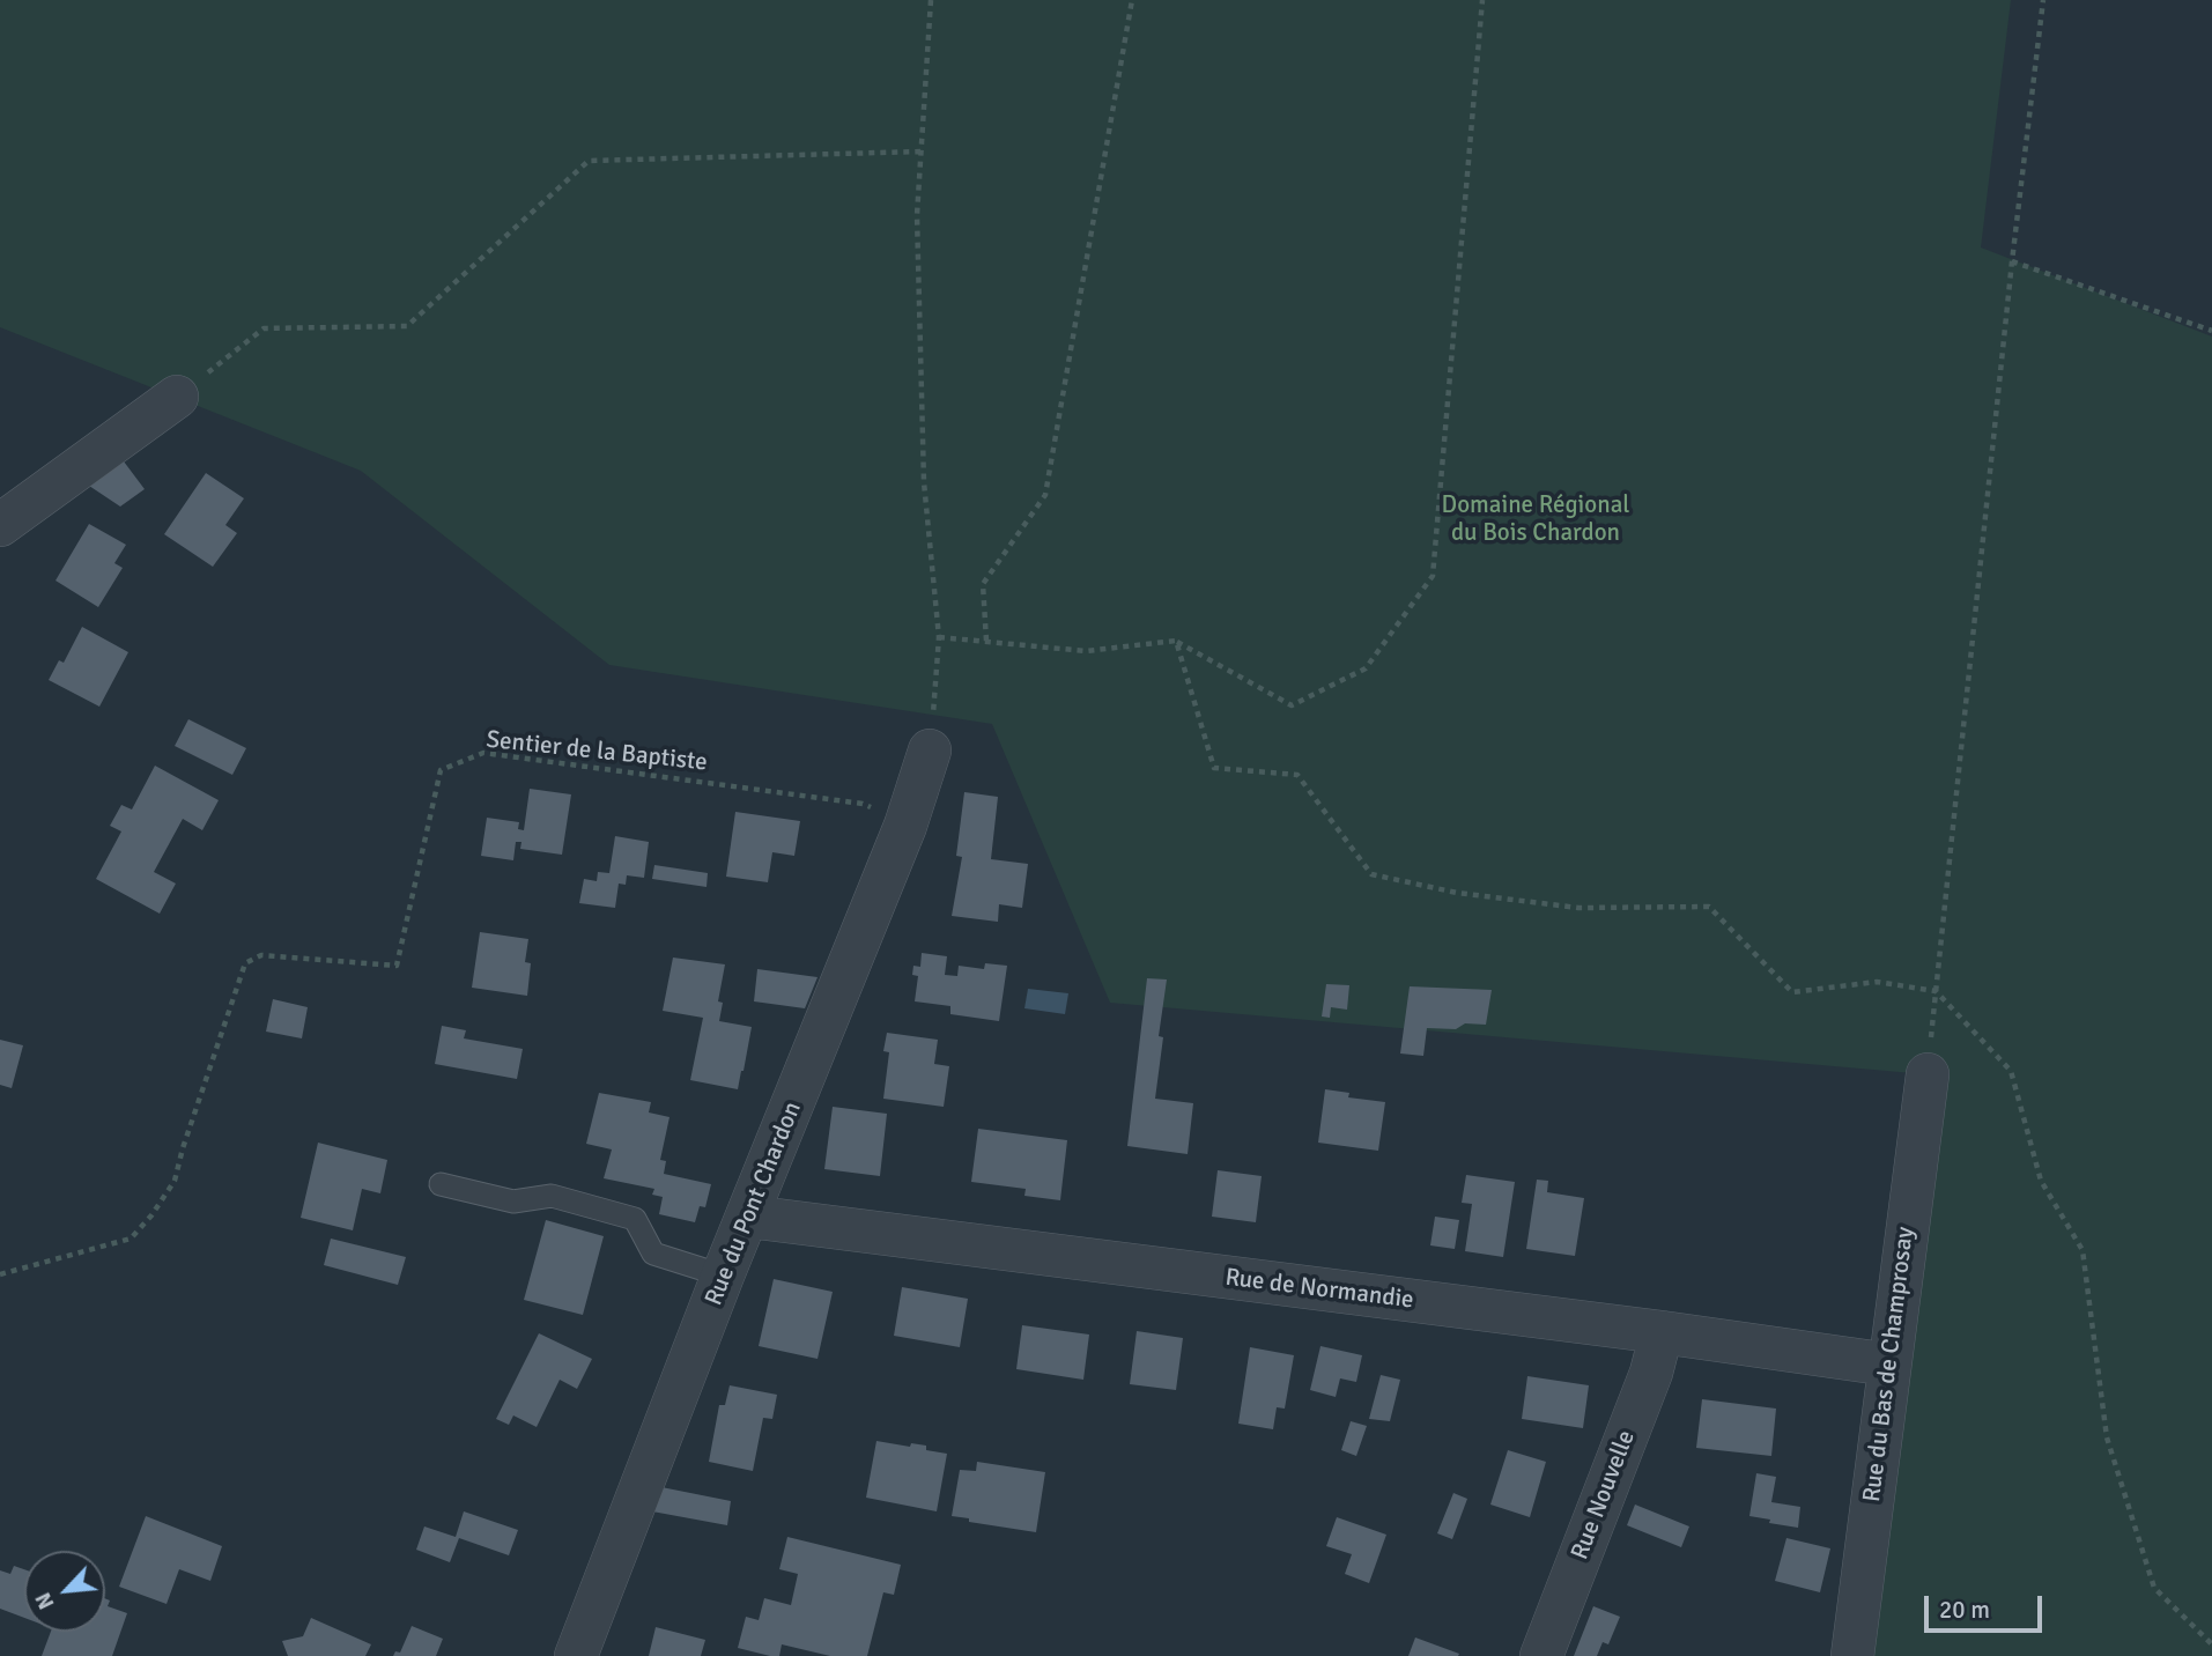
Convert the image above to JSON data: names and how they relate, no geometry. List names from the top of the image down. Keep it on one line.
{"streets":{"street":["Rue du Pont Chardon","Rue de Normandie","Rue du Bas de Champrosay","Rue Nouvelle"],"path":["Sentier de la Baptiste"]},"crossings":[["Sentier de la Baptiste","Rue du Pont Chardon"],["Rue du Pont Chardon","Rue de Normandie"],["Rue de Normandie","Rue du Bas de Champrosay"],["Rue de Normandie","Rue Nouvelle"]],"parks":["Domaine Régional du Bois Chardon"],"scale_bar":"20 m","north":"bottom left"}
